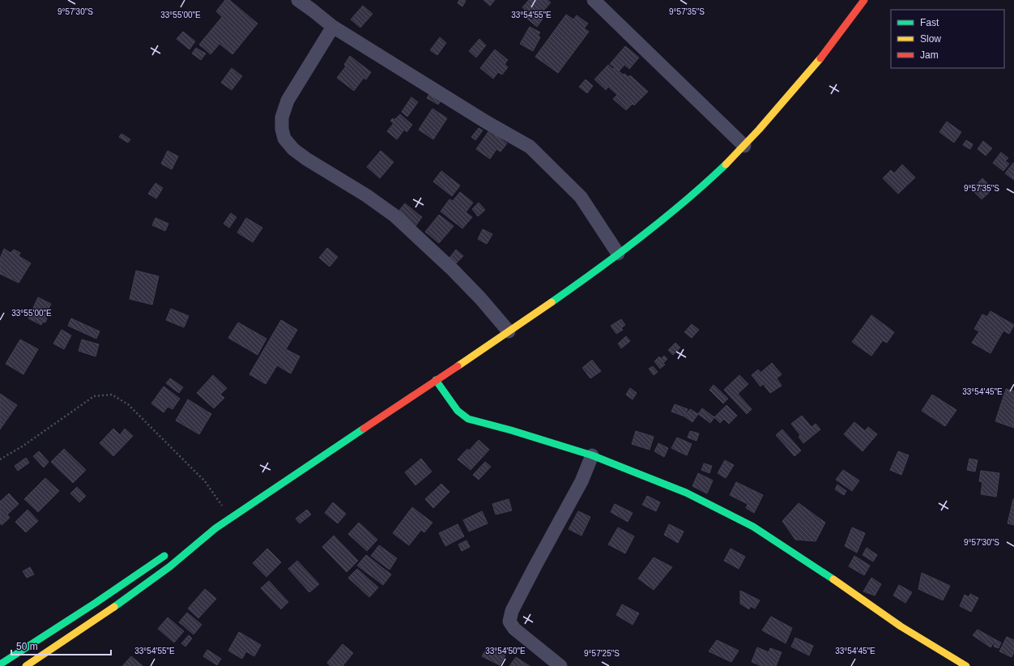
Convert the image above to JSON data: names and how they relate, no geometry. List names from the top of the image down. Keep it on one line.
{"legend":["Fast","Slow","Jam"],"scale_bar":"50 m","coordinates":["9°57'30\"S","9°57'35\"S","33°55'00\"E","33°54'55\"E","33°54'45\"E","33°54'50\"E","9°57'25\"S"]}
